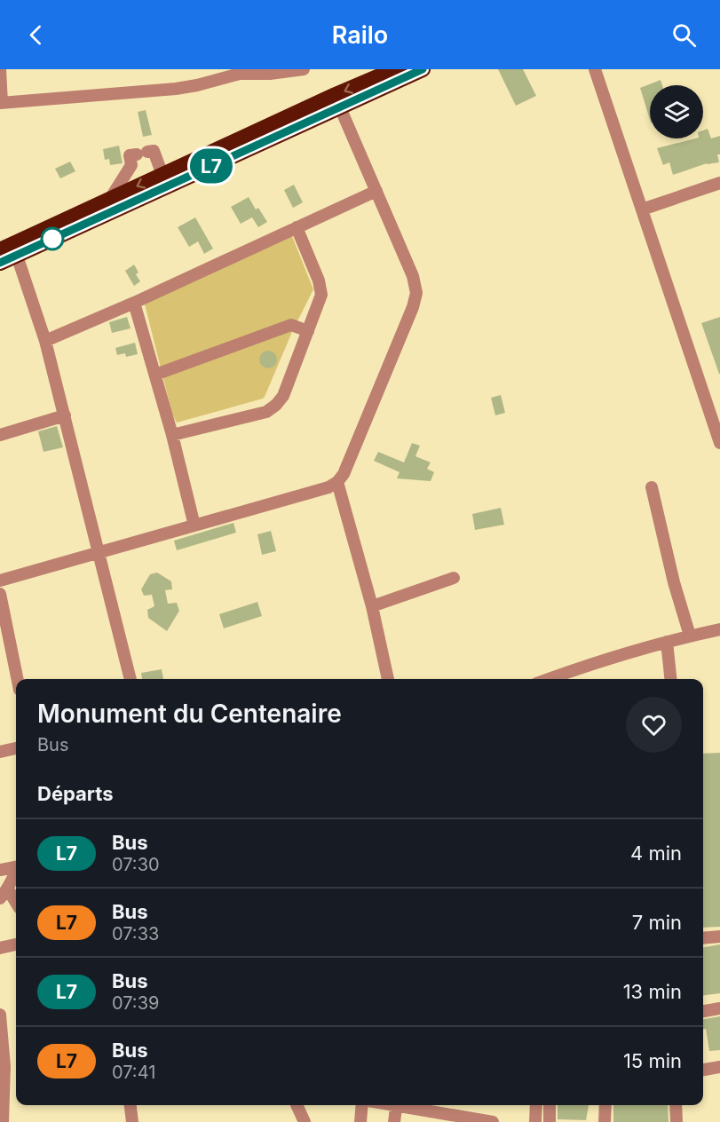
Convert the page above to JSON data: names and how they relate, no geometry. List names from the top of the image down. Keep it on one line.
{"lines":["bus line L7"],"page":{"header":"Railo","on_map":"L7","heading":[["Monument du Centenaire","Bus"],"Départs"],"list":[{"mark":"L7","name":"Bus","note":"07:30","value":"4 min"},{"mark":"L7","name":"Bus","note":"07:33","value":"7 min"},{"mark":"L7","name":"Bus","note":"07:39","value":"13 min"},{"mark":"L7","name":"Bus","note":"07:41","value":"15 min"}]}}
